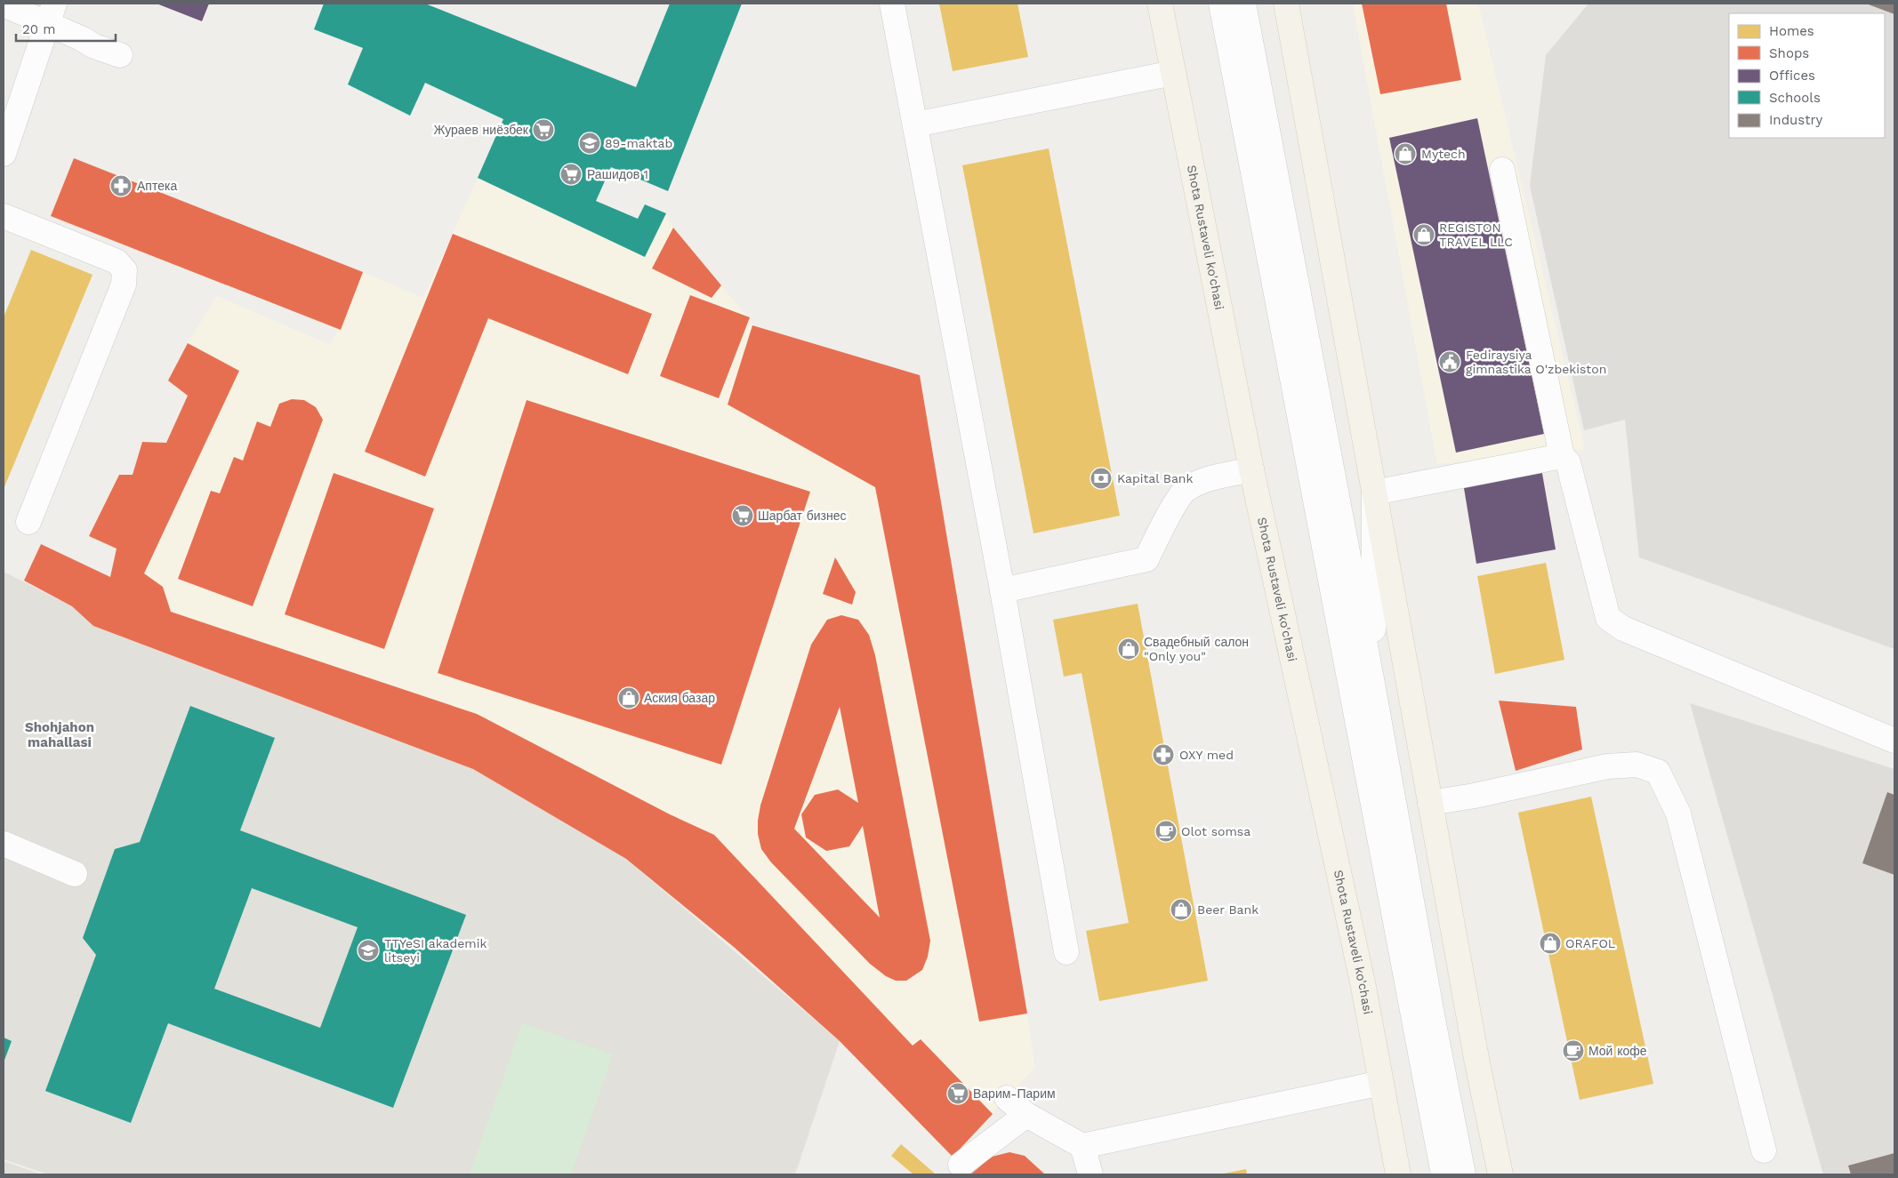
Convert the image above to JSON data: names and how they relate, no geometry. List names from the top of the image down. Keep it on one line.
{"streets":{"main road":["Shota Rustaveli ko'chasi"]},"districts":["Shohjahon mahallasi"],"places":{"supermarket":["Жураев ниёзбек","Рашидов 1","Шарбат бизнес","Варим-Парим"],"school or university":["89-maktab","TTYeSI akademik litseyi"],"shop":["Mytech","REGISTON TRAVEL LLC","Свадебный салон \"Only you\"","Аския базар","Beer Bank","ORAFOL"],"pharmacy":["Аптека","OXY med"],"public building":["Fediraysiya gimnastika O'zbekiston"],"bank":["Kapital Bank"],"cafe":["Olot somsa","Мой кофе"]},"legend":["Homes","Shops","Offices","Schools","Industry"],"scale_bar":"20 m"}
